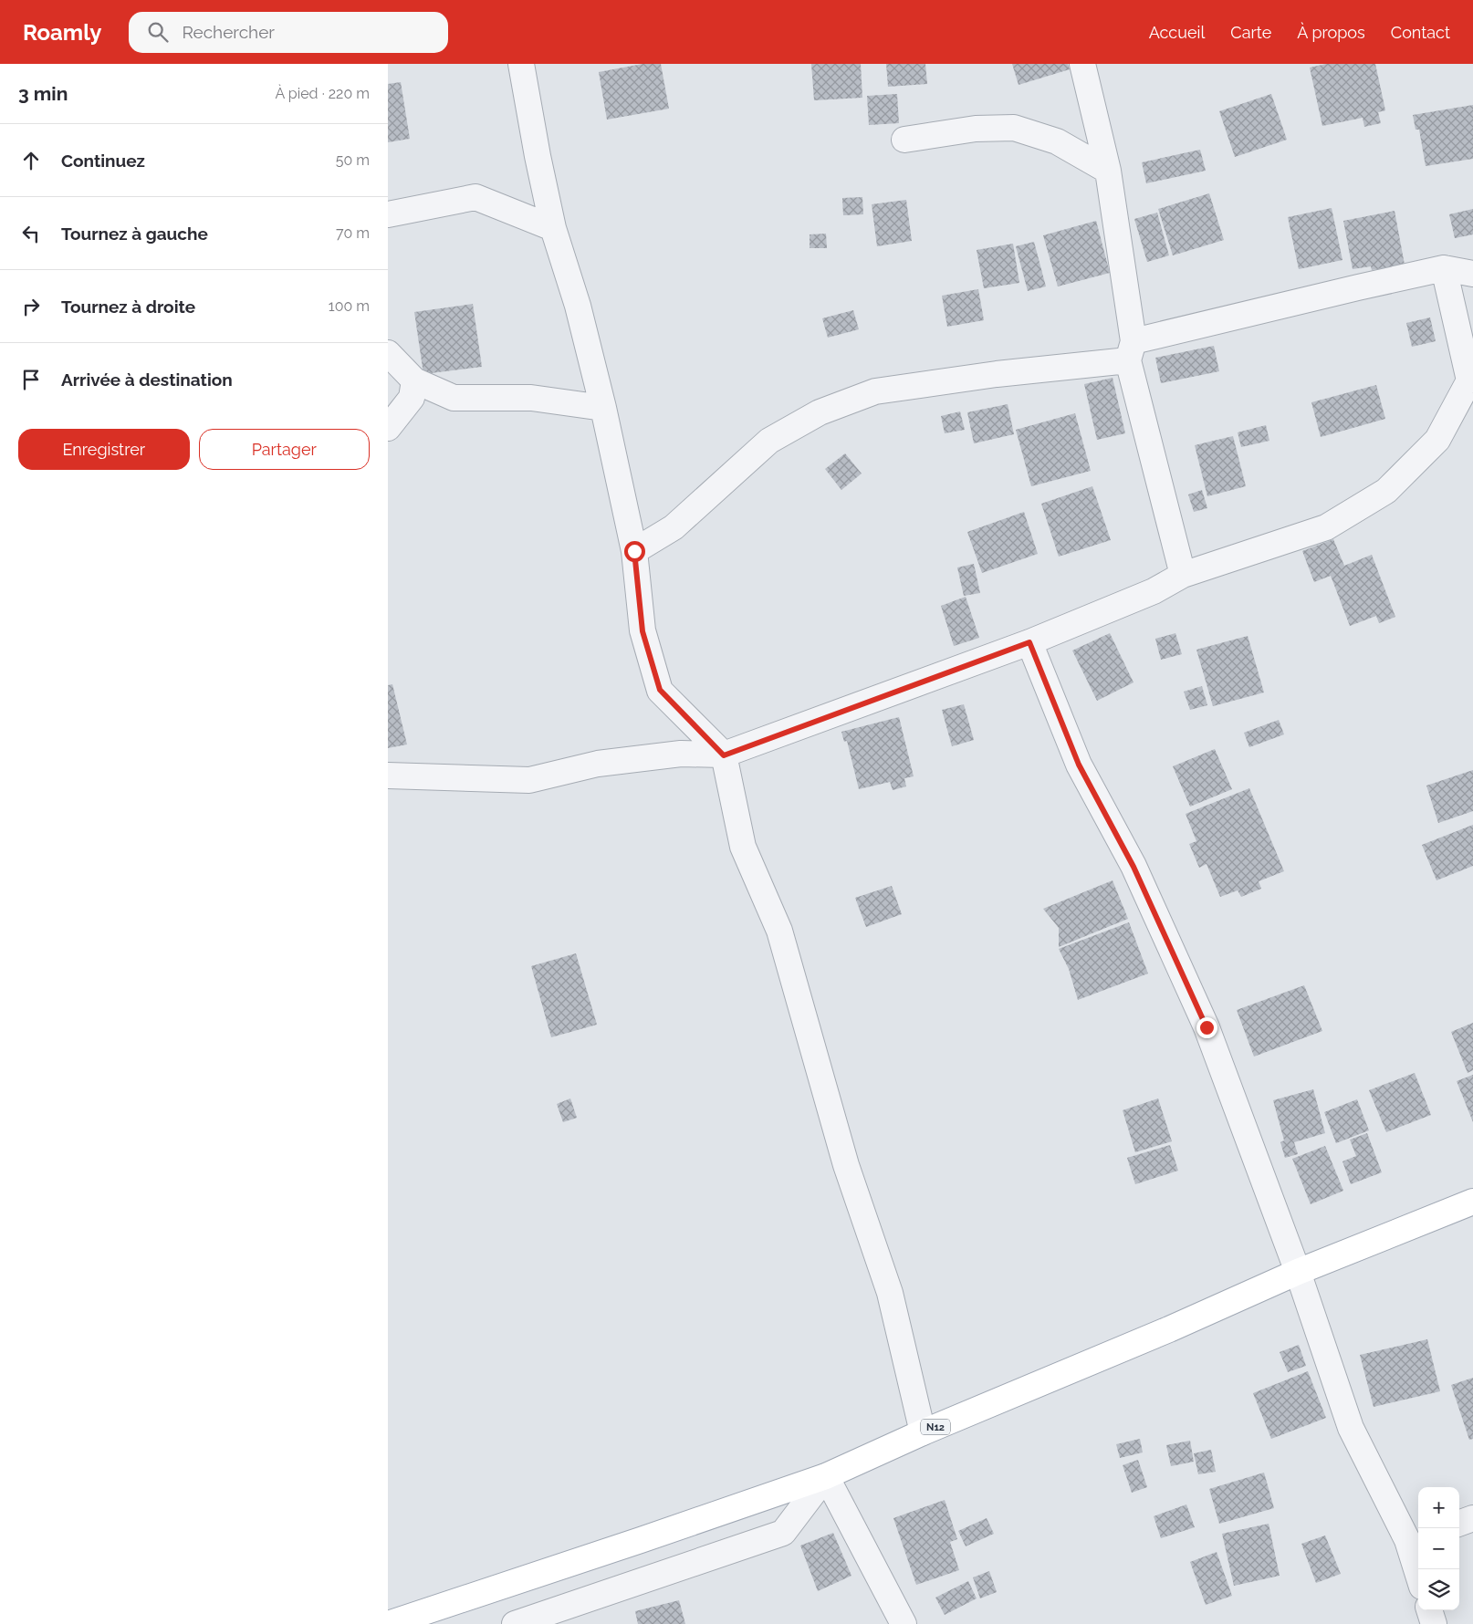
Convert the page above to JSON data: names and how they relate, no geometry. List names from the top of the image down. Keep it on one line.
{"streets":{"main road":["N12"]},"page":{"header":"Roamly","search":"Rechercher","nav":["Accueil","Carte","À propos","Contact"],"heading":["3 min","À pied · 220 m"],"list":[["Continuez","50 m"],["Tournez à gauche","70 m"],["Tournez à droite","100 m"],"Arrivée à destination"],"buttons":["Enregistrer","Partager"],"map_buttons":["+","−"]}}
